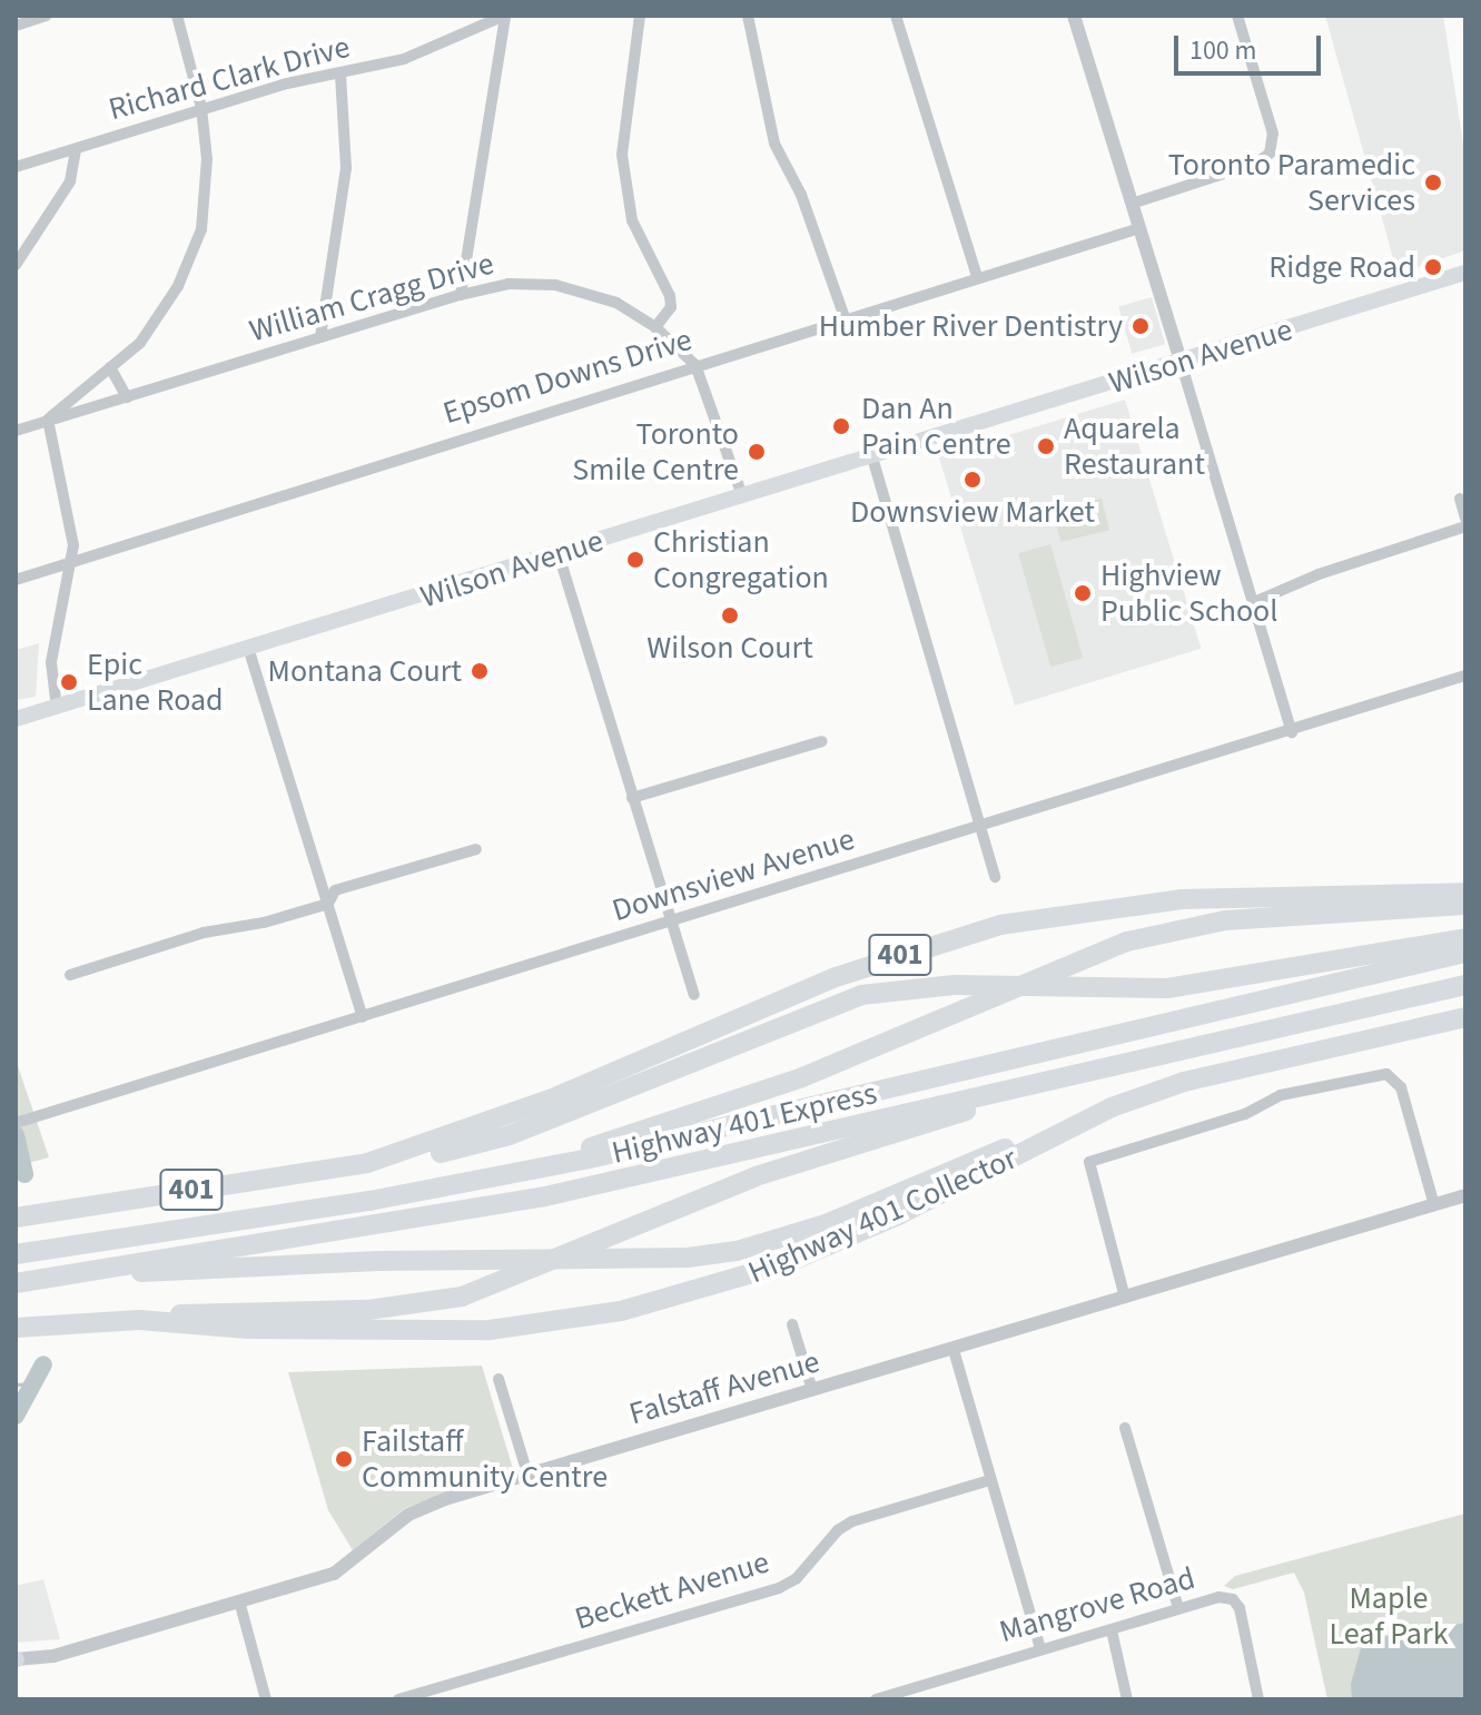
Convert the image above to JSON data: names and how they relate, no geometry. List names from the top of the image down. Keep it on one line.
{"streets":{"highway":["401","Highway 401 Express","Highway 401 Collector"],"main road":["Wilson Avenue"],"street":["Richard Clark Drive","William Cragg Drive","Epsom Downs Drive","Downsview Avenue","Falstaff Avenue","Beckett Avenue","Mangrove Road"]},"crossings":[["William Cragg Drive","Wilson Avenue"],["William Cragg Drive","Epsom Downs Drive"]],"parks":["Maple Leaf Park"],"places":["Toronto Paramedic Services","Ridge Road","Humber River Dentistry","Dan An Pain Centre","Aquarela Restaurant","Toronto Smile Centre","Downsview Market","Christian Congregation","Highview Public School","Wilson Court","Montana Court","Epic Lane Road","Failstaff Community Centre"],"scale_bar":"100 m"}
